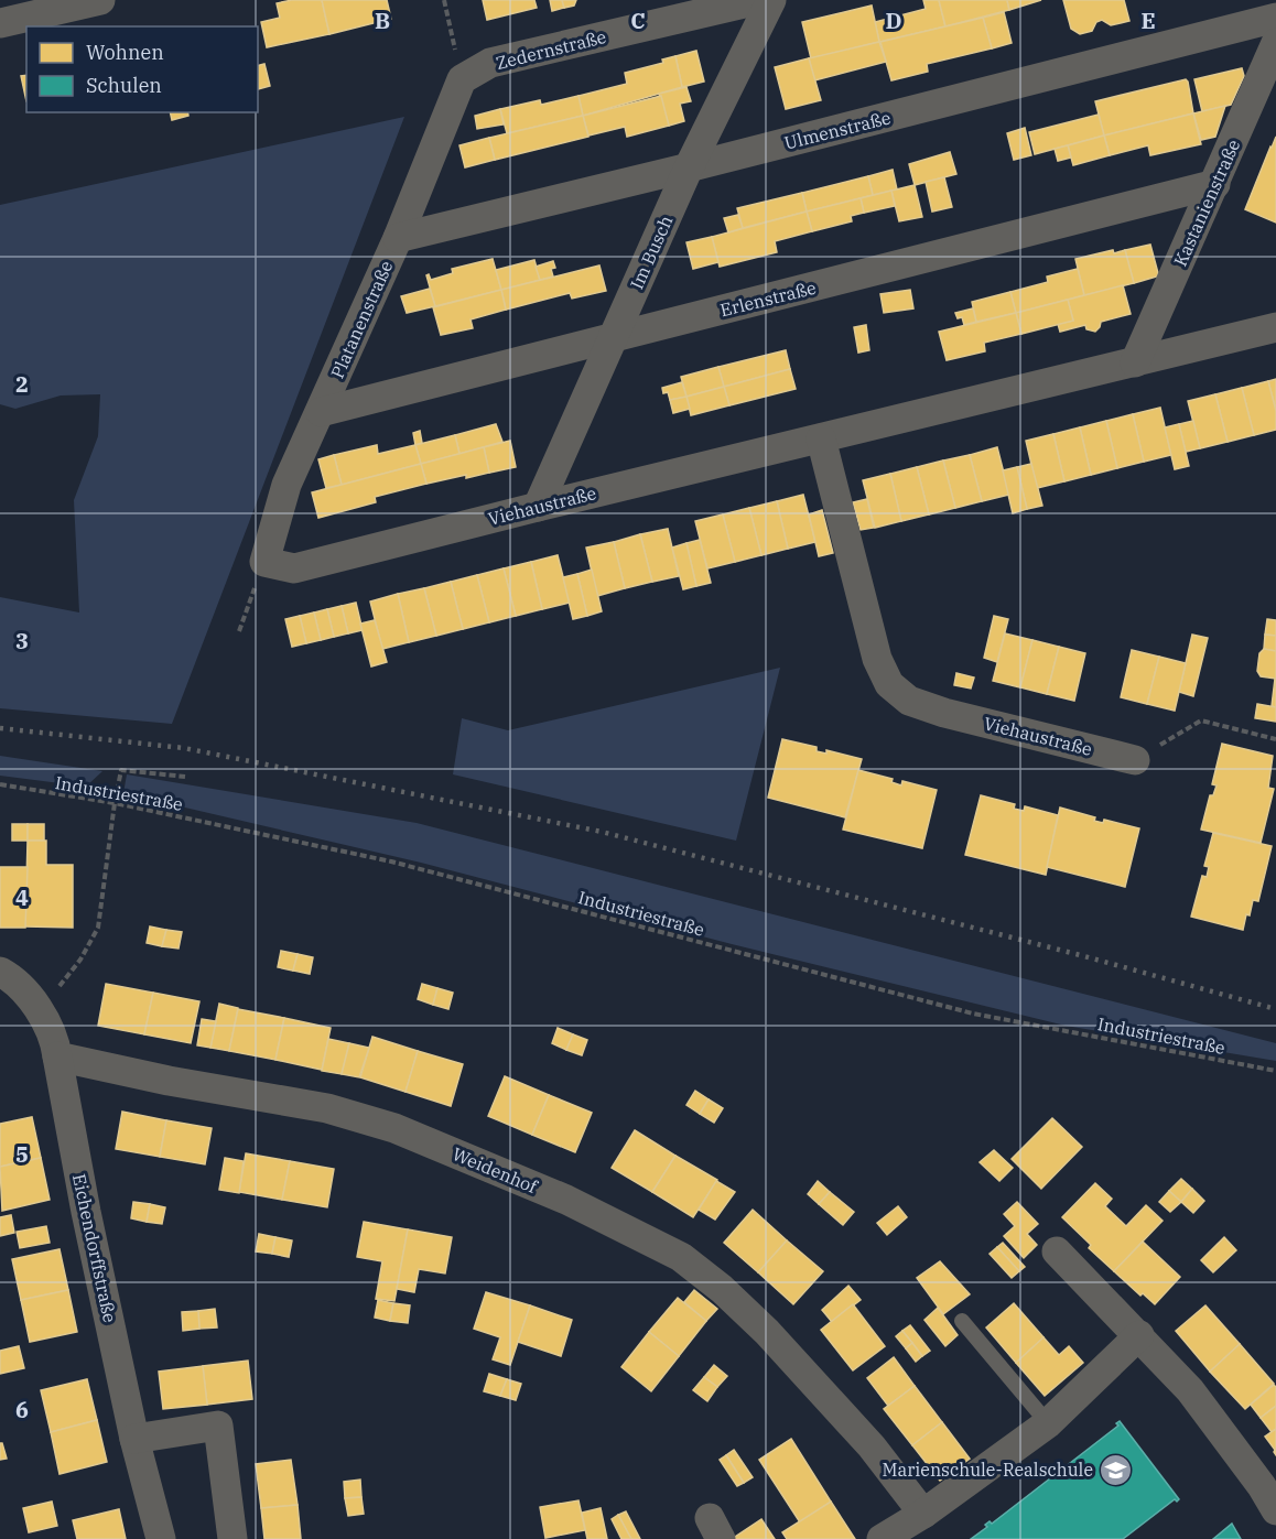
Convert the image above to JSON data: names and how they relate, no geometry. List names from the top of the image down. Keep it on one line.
{"streets":{"street":["Zedernstraße","Ulmenstraße","Kastanienstraße","Im Busch","Erlenstraße","Platanenstraße","Viehaustraße","Weidenhof","Eichendorffstraße"],"path":["Industriestraße"]},"crossings":[["Zedernstraße","Platanenstraße"],["Ulmenstraße","Im Busch"],["Ulmenstraße","Platanenstraße"],["Kastanienstraße","Erlenstraße"],["Kastanienstraße","Viehaustraße"],["Im Busch","Erlenstraße"],["Im Busch","Viehaustraße"],["Erlenstraße","Platanenstraße"],["Platanenstraße","Viehaustraße"],["Weidenhof","Eichendorffstraße"]],"places":{"school or university":["Marienschule-Realschule"]},"legend":["Wohnen","Schulen"],"grid":{"columns":["B","C","D","E"],"rows":["2","3","4","5","6"]}}
